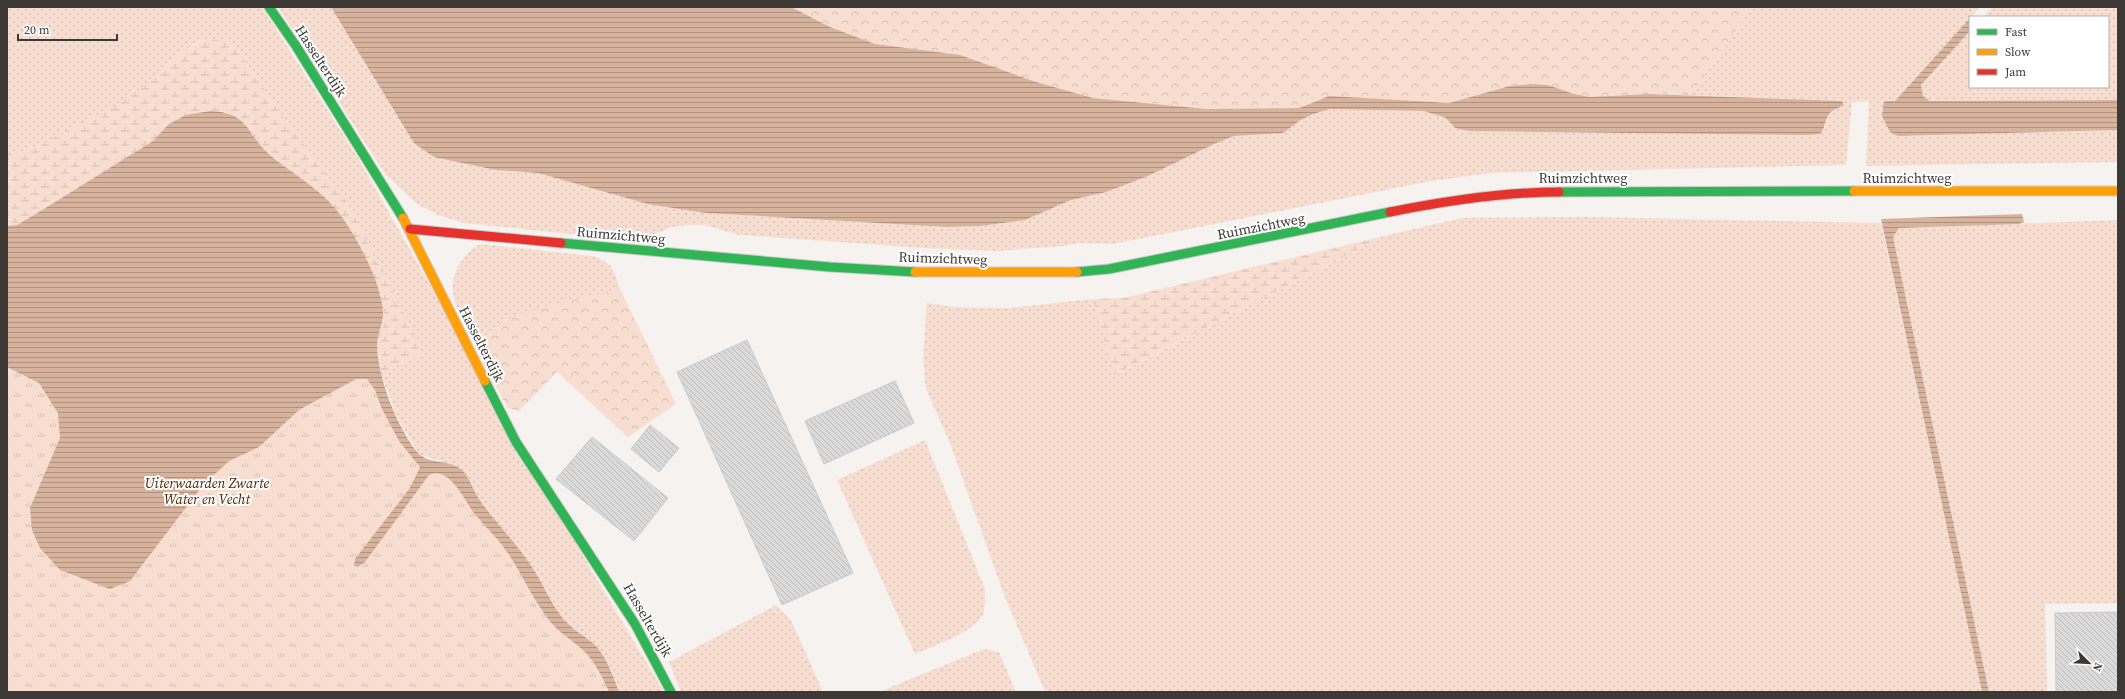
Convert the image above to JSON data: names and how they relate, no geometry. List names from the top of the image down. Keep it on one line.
{"streets":{"street":["Hasselterdijk","Ruimzichtweg"]},"crossings":[["Hasselterdijk","Ruimzichtweg"]],"parks":["Uiterwaarden Zwarte Water en Vecht"],"legend":["Fast","Slow","Jam"],"scale_bar":"20 m","north":"bottom right"}
